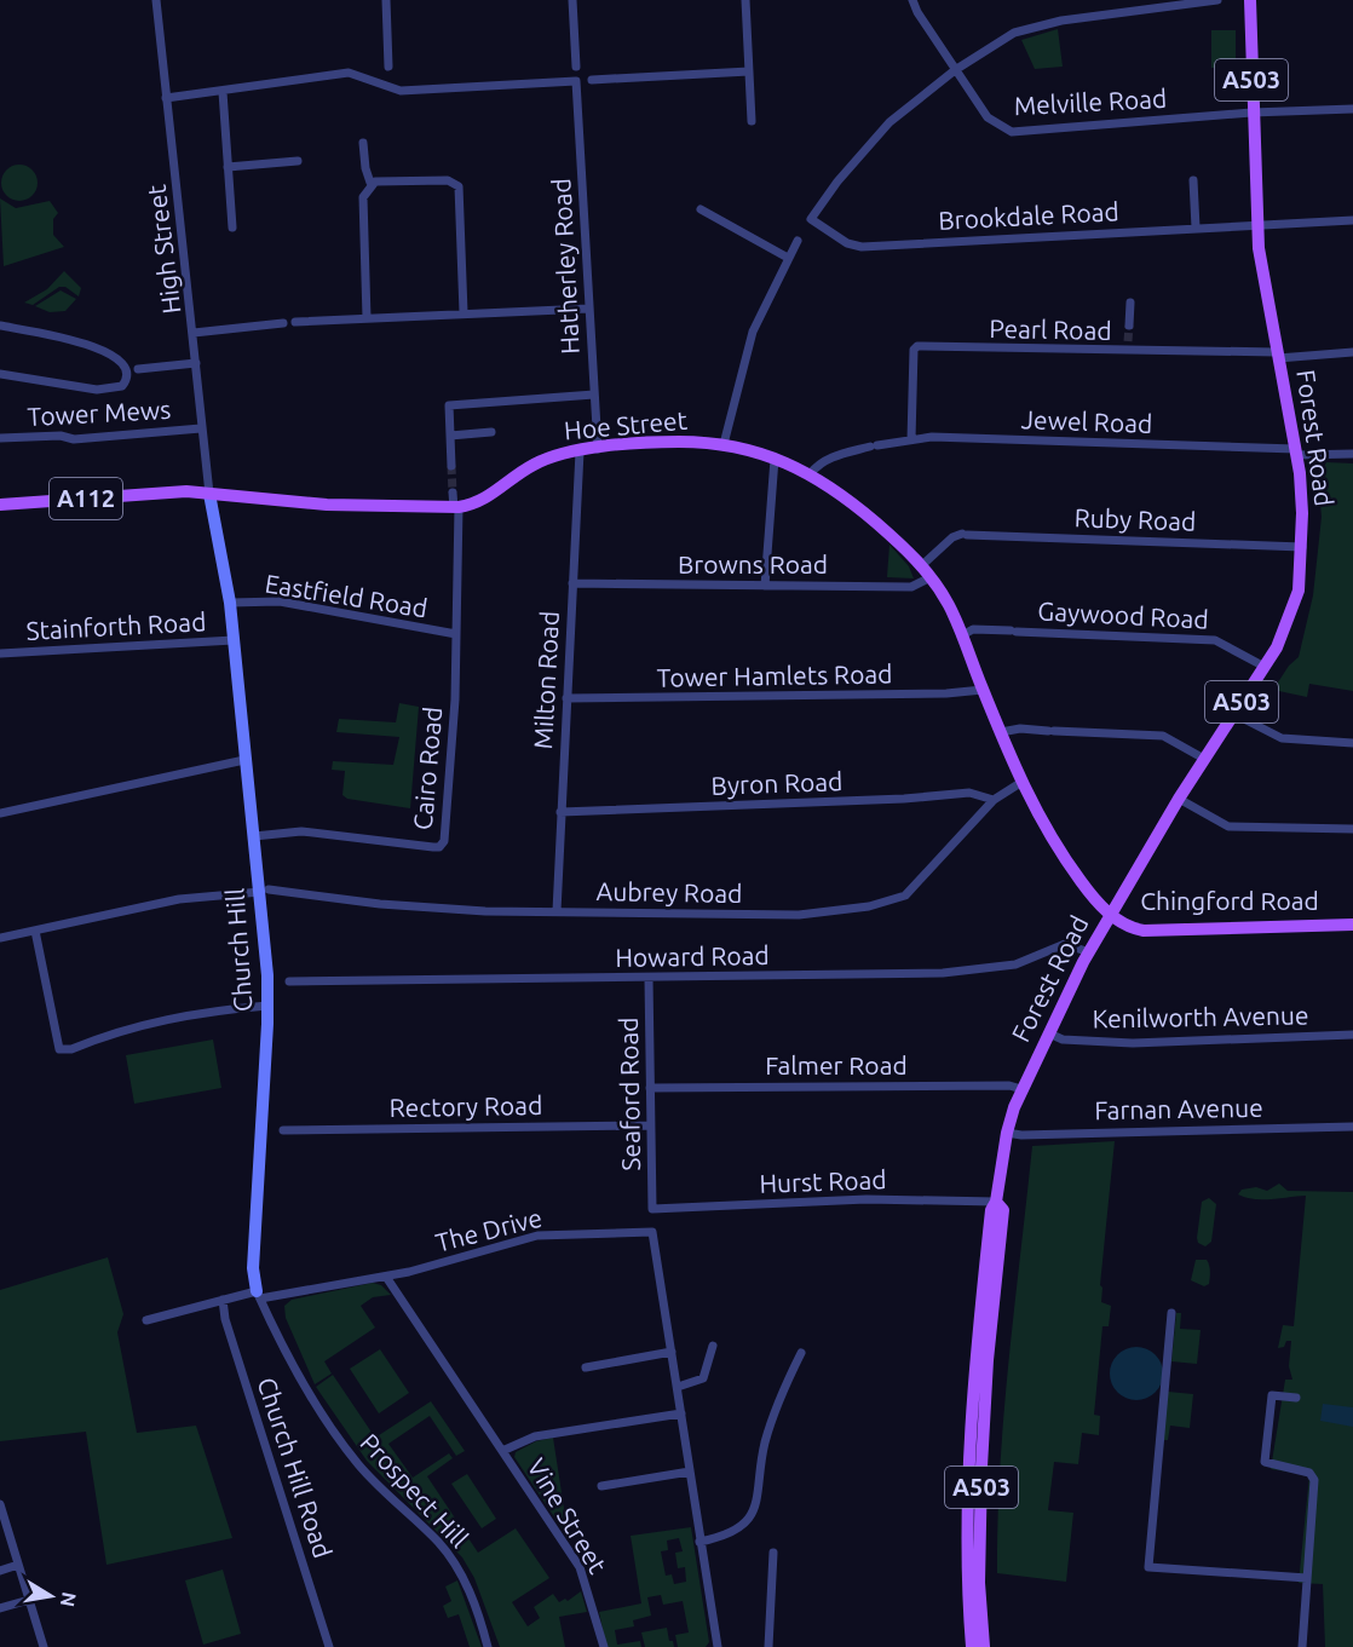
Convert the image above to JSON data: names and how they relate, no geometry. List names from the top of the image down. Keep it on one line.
{"streets":{"main road":["A503","Hoe Street","Forest Road","A112","Chingford Road"],"street":["Melville Road","Brookdale Road","High Street","Hatherley Road","Pearl Road","Tower Mews","Jewel Road","Ruby Road","Browns Road","Eastfield Road","Gaywood Road","Stainforth Road","Tower Hamlets Road","Milton Road","Cairo Road","Byron Road","Aubrey Road","Church Hill","Howard Road","Kenilworth Avenue","Falmer Road","Seaford Road","Rectory Road","Farnan Avenue","Hurst Road","The Drive","Church Hill Road","Prospect Hill","Vine Street"]},"crossings":[["Melville Road","Brookdale Road"],["Melville Road","Forest Road"],["Brookdale Road","Forest Road"],["High Street","Tower Mews"],["High Street","Hoe Street"],["High Street","Church Hill"],["Hatherley Road","Hoe Street"],["Pearl Road","Jewel Road"],["Pearl Road","Forest Road"],["Jewel Road","Hoe Street"],["Jewel Road","Forest Road"],["Hoe Street","Forest Road"],["Hoe Street","Ruby Road"],["Hoe Street","Browns Road"],["Hoe Street","Gaywood Road"],["Hoe Street","Tower Hamlets Road"],["Hoe Street","Milton Road"],["Hoe Street","Cairo Road"],["Hoe Street","Aubrey Road"],["Hoe Street","Chingford Road"],["Hoe Street","Church Hill"],["Forest Road","Ruby Road"],["Forest Road","Gaywood Road"],["Forest Road","Chingford Road"],["Forest Road","Howard Road"],["Forest Road","Kenilworth Avenue"],["Forest Road","Falmer Road"],["Forest Road","Farnan Avenue"],["Forest Road","Hurst Road"],["Browns Road","Milton Road"],["Eastfield Road","Cairo Road"],["Eastfield Road","Church Hill"],["Stainforth Road","Church Hill"],["Tower Hamlets Road","Milton Road"],["Milton Road","Byron Road"],["Milton Road","Aubrey Road"],["Cairo Road","Church Hill"],["Byron Road","Aubrey Road"],["Aubrey Road","Church Hill"],["Church Hill","The Drive"],["Church Hill","Prospect Hill"],["Howard Road","Seaford Road"],["Falmer Road","Seaford Road"],["Seaford Road","Rectory Road"],["Seaford Road","Hurst Road"],["The Drive","Prospect Hill"],["The Drive","Vine Street"]],"north":"right"}
